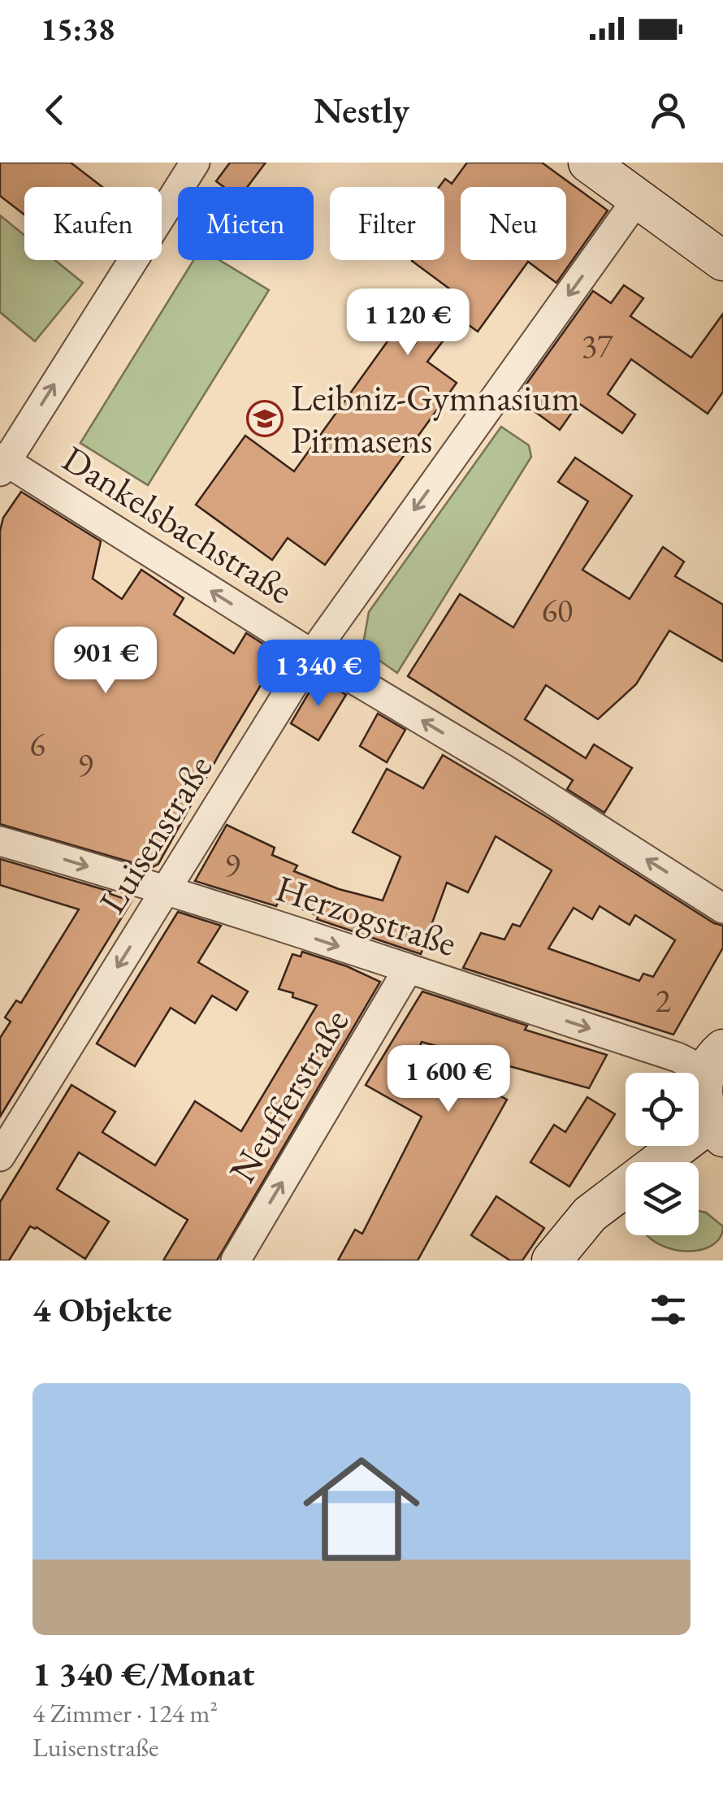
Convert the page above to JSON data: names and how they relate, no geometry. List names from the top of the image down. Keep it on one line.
{"streets":{"street":["Dankelsbachstraße","Luisenstraße","Herzogstraße","Neufferstraße"]},"crossings":[["Dankelsbachstraße","Luisenstraße"],["Luisenstraße","Herzogstraße"],["Herzogstraße","Neufferstraße"]],"one_way":["Dankelsbachstraße","Luisenstraße","Herzogstraße","Neufferstraße"],"places":{"school or university":["Leibniz-Gymnasium Pirmasens"]},"house_numbers":["37","60","6","9","9","2"],"page":{"status":"15:38","header":"Nestly","chip":["Kaufen","Mieten","Filter","Neu"],"price":["1 120 €","901 €","1 340 €","1 600 €"],"heading":"4 Objekte","list":[{"name":"1 340 €/Monat","note":"4 Zimmer · 124 m² · Luisenstraße"}]}}
